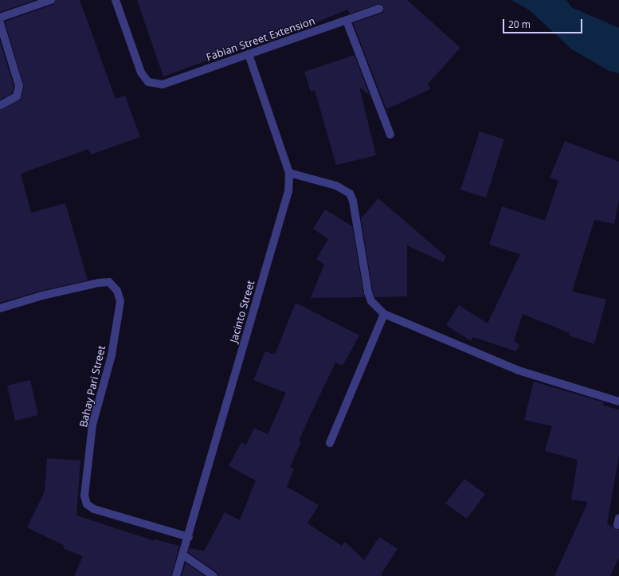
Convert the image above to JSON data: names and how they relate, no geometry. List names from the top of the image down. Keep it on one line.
{"streets":{"street":["Fabian Street Extension","Jacinto Street","Bahay Pari Street"]},"crossings":[["Fabian Street Extension","Jacinto Street"],["Jacinto Street","Bahay Pari Street"]],"scale_bar":"20 m"}
